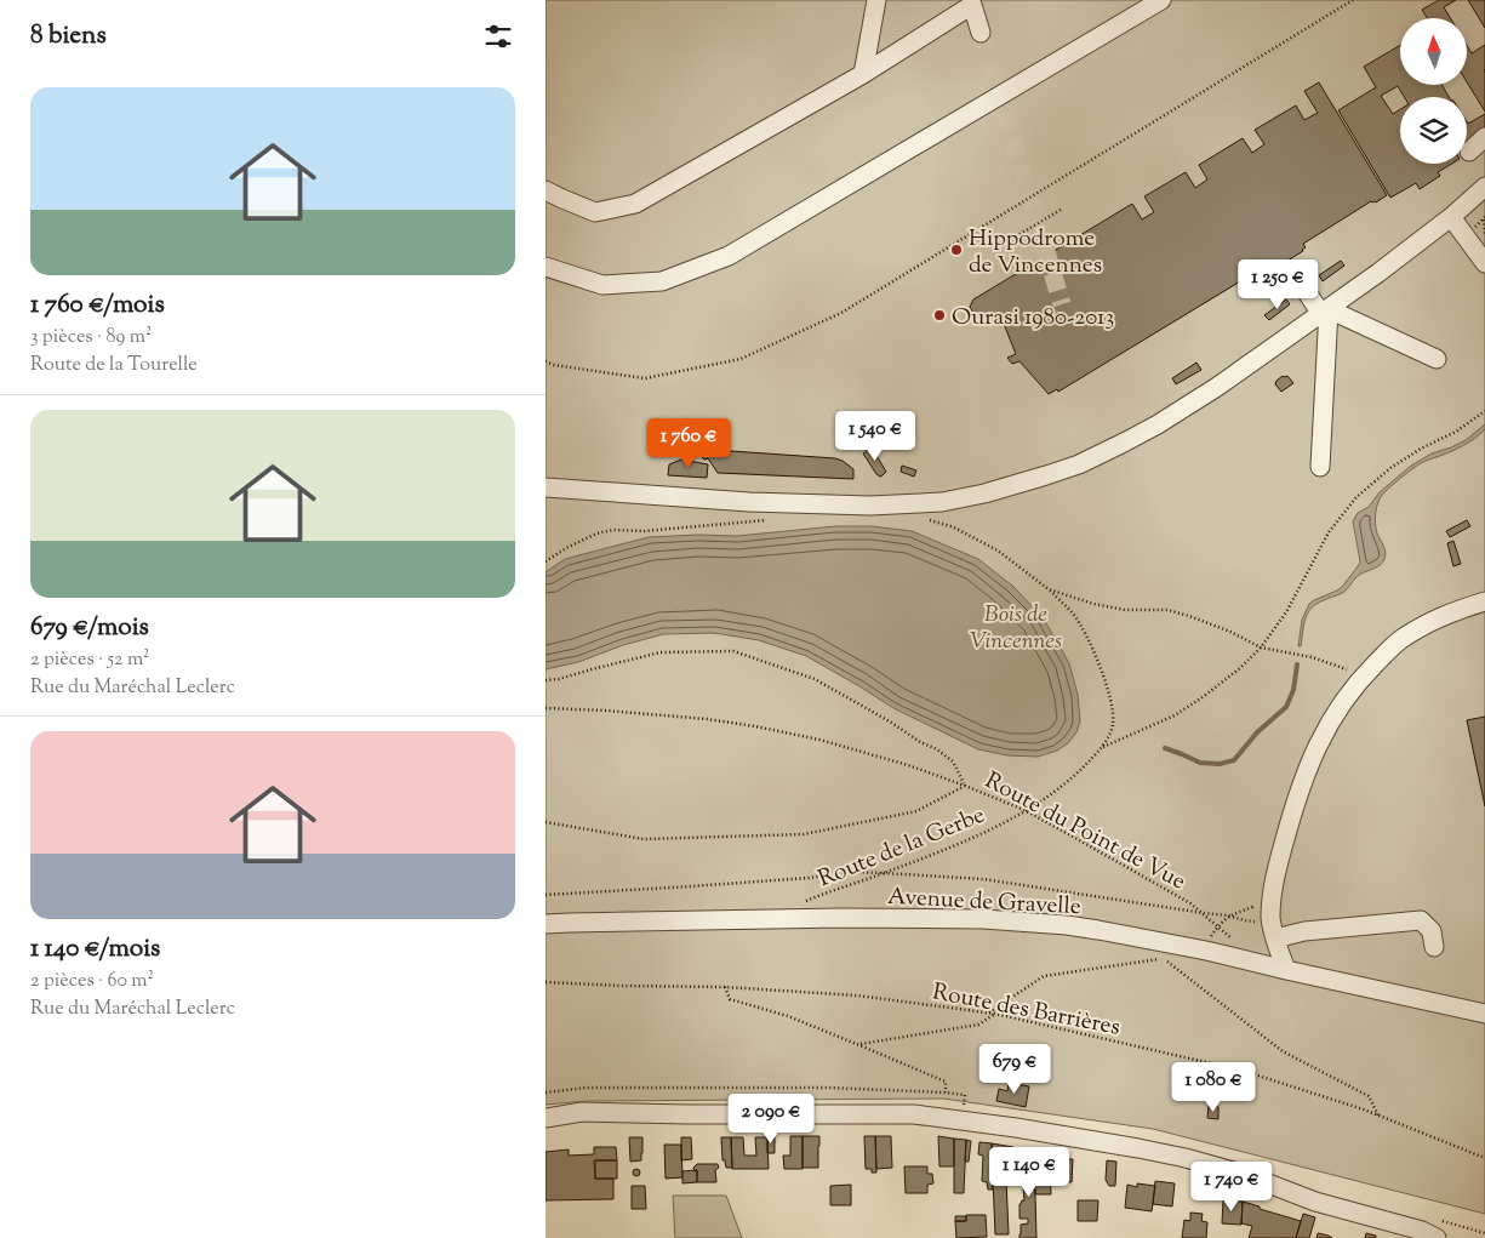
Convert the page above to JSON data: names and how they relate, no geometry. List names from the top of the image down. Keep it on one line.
{"streets":{"street":["Avenue de Gravelle"],"path":["Route du Point de Vue","Route de la Gerbe","Route des Barrières"]},"crossings":[["Route du Point de Vue","Route de la Gerbe"]],"parks":["Bois de Vincennes"],"places":["Hippodrome de Vincennes","Ourasi 1980-2013"],"north":"top","page":{"heading":"8 biens","list":[{"name":"1 760 €/mois","note":"3 pièces · 89 m² · Route de la Tourelle"},{"name":"679 €/mois","note":"2 pièces · 52 m² · Rue du Maréchal Leclerc"},{"name":"1 140 €/mois","note":"2 pièces · 60 m² · Rue du Maréchal Leclerc"}],"price":["1 250 €","1 540 €","1 760 €","679 €","1 080 €","2 090 €","1 140 €","1 740 €"]}}
